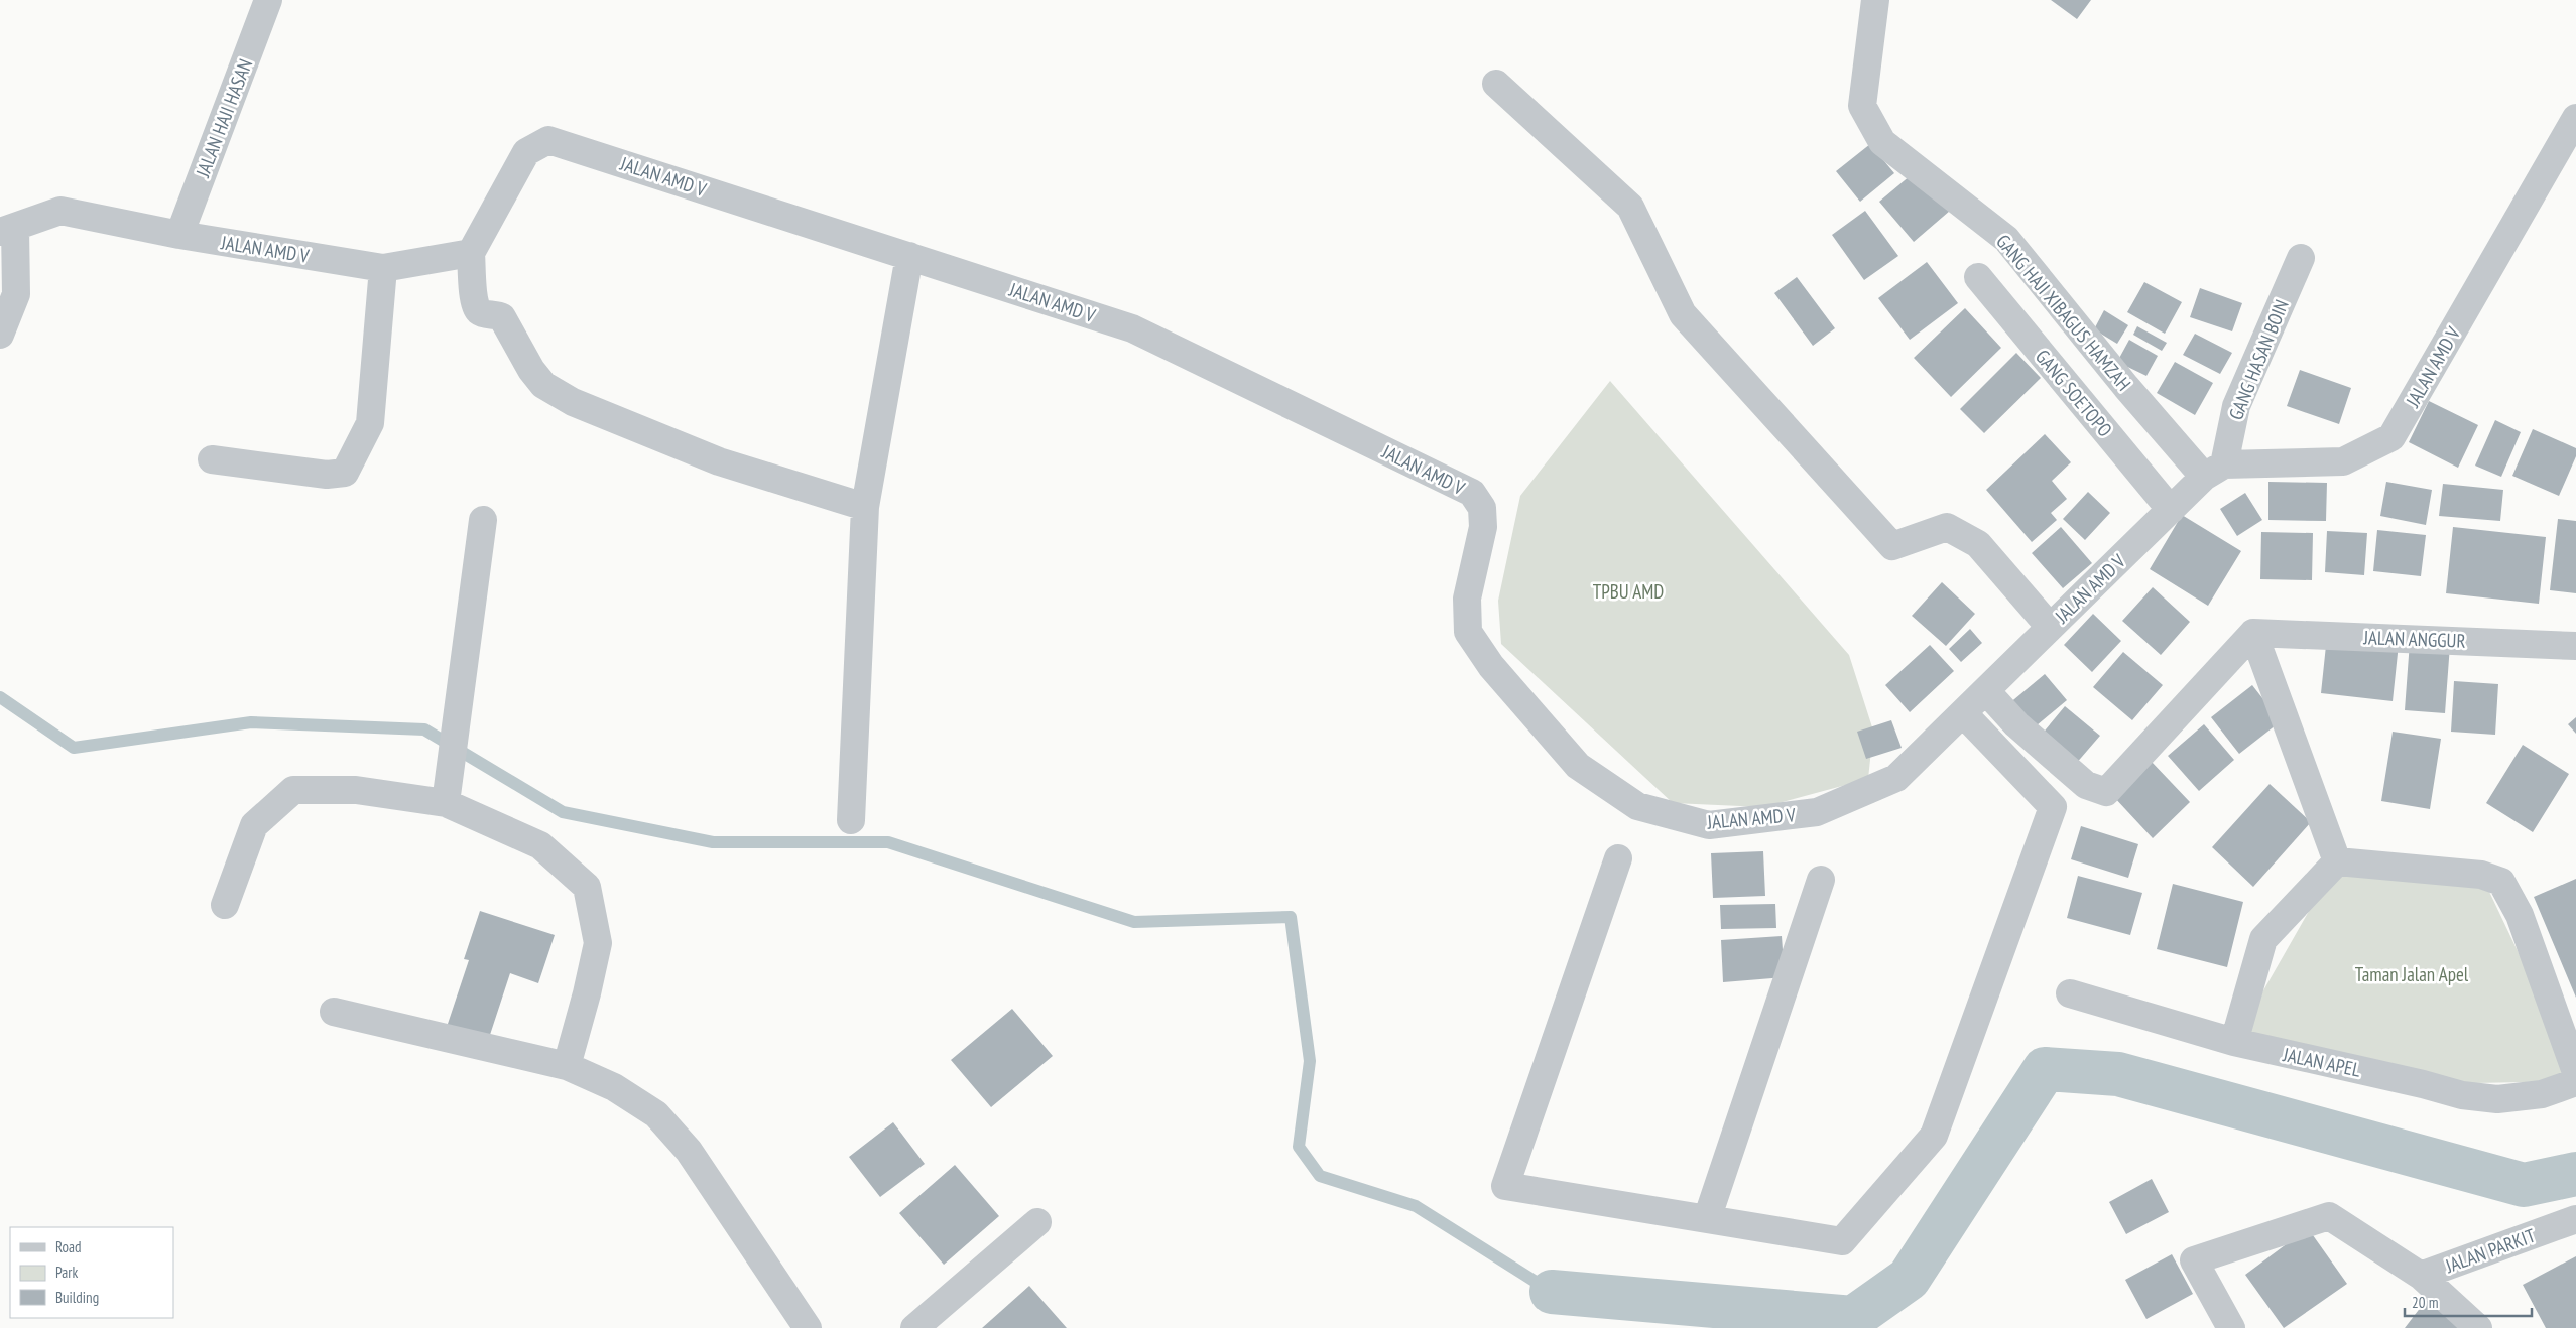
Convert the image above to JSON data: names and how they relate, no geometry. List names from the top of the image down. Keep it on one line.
{"streets":{"street":["JALAN HAJI HASAN","JALAN AMD V","GANG HAJI XIBAGUS HAMZAH","GANG HASAN BOIN","GANG SOETOPO","JALAN ANGGUR","JALAN APEL","JALAN PARKIT"]},"crossings":[["JALAN HAJI HASAN","JALAN AMD V"],["JALAN AMD V","GANG HAJI XIBAGUS HAMZAH"],["JALAN AMD V","GANG HASAN BOIN"],["JALAN AMD V","GANG SOETOPO"],["GANG HAJI XIBAGUS HAMZAH","GANG HASAN BOIN"]],"parks":["TPBU AMD","Taman Jalan Apel"],"legend":["Road","Park","Building"],"scale_bar":"20 m"}
